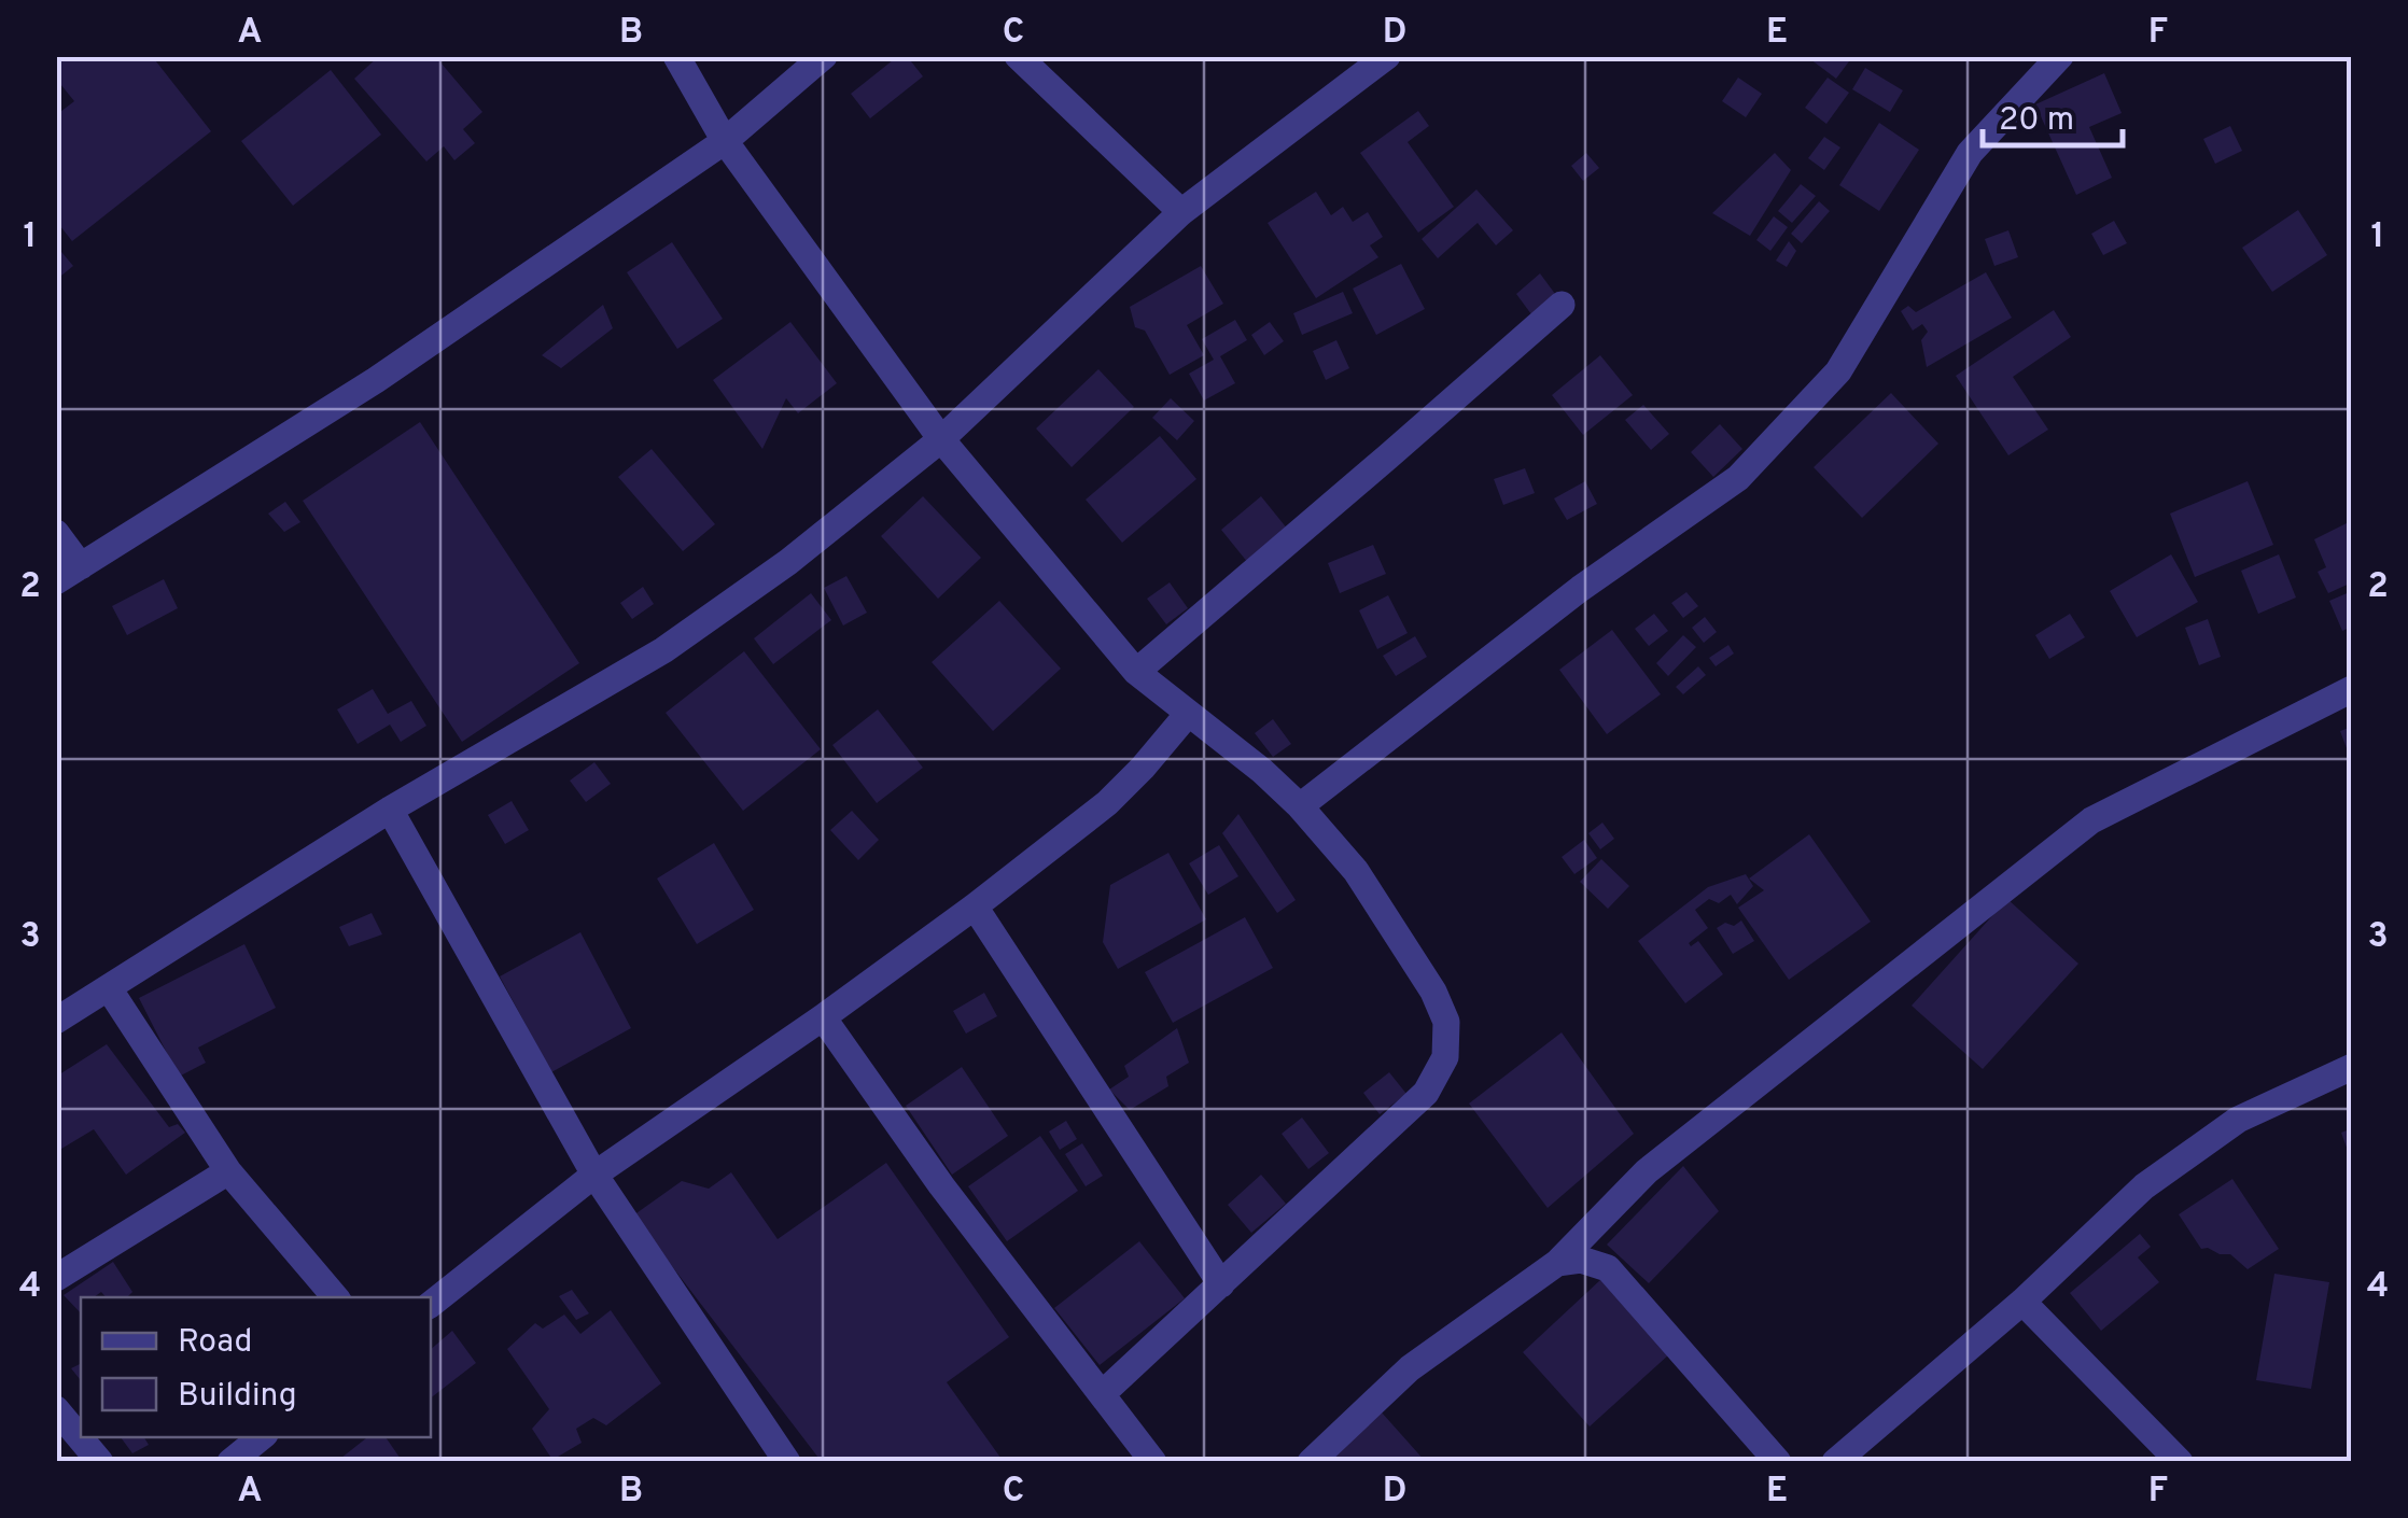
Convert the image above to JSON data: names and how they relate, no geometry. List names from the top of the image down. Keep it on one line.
{"legend":["Road","Building"],"scale_bar":"20 m","grid":{"columns":["A","B","C","D","E","F"],"rows":["1","2","3","4"]}}
